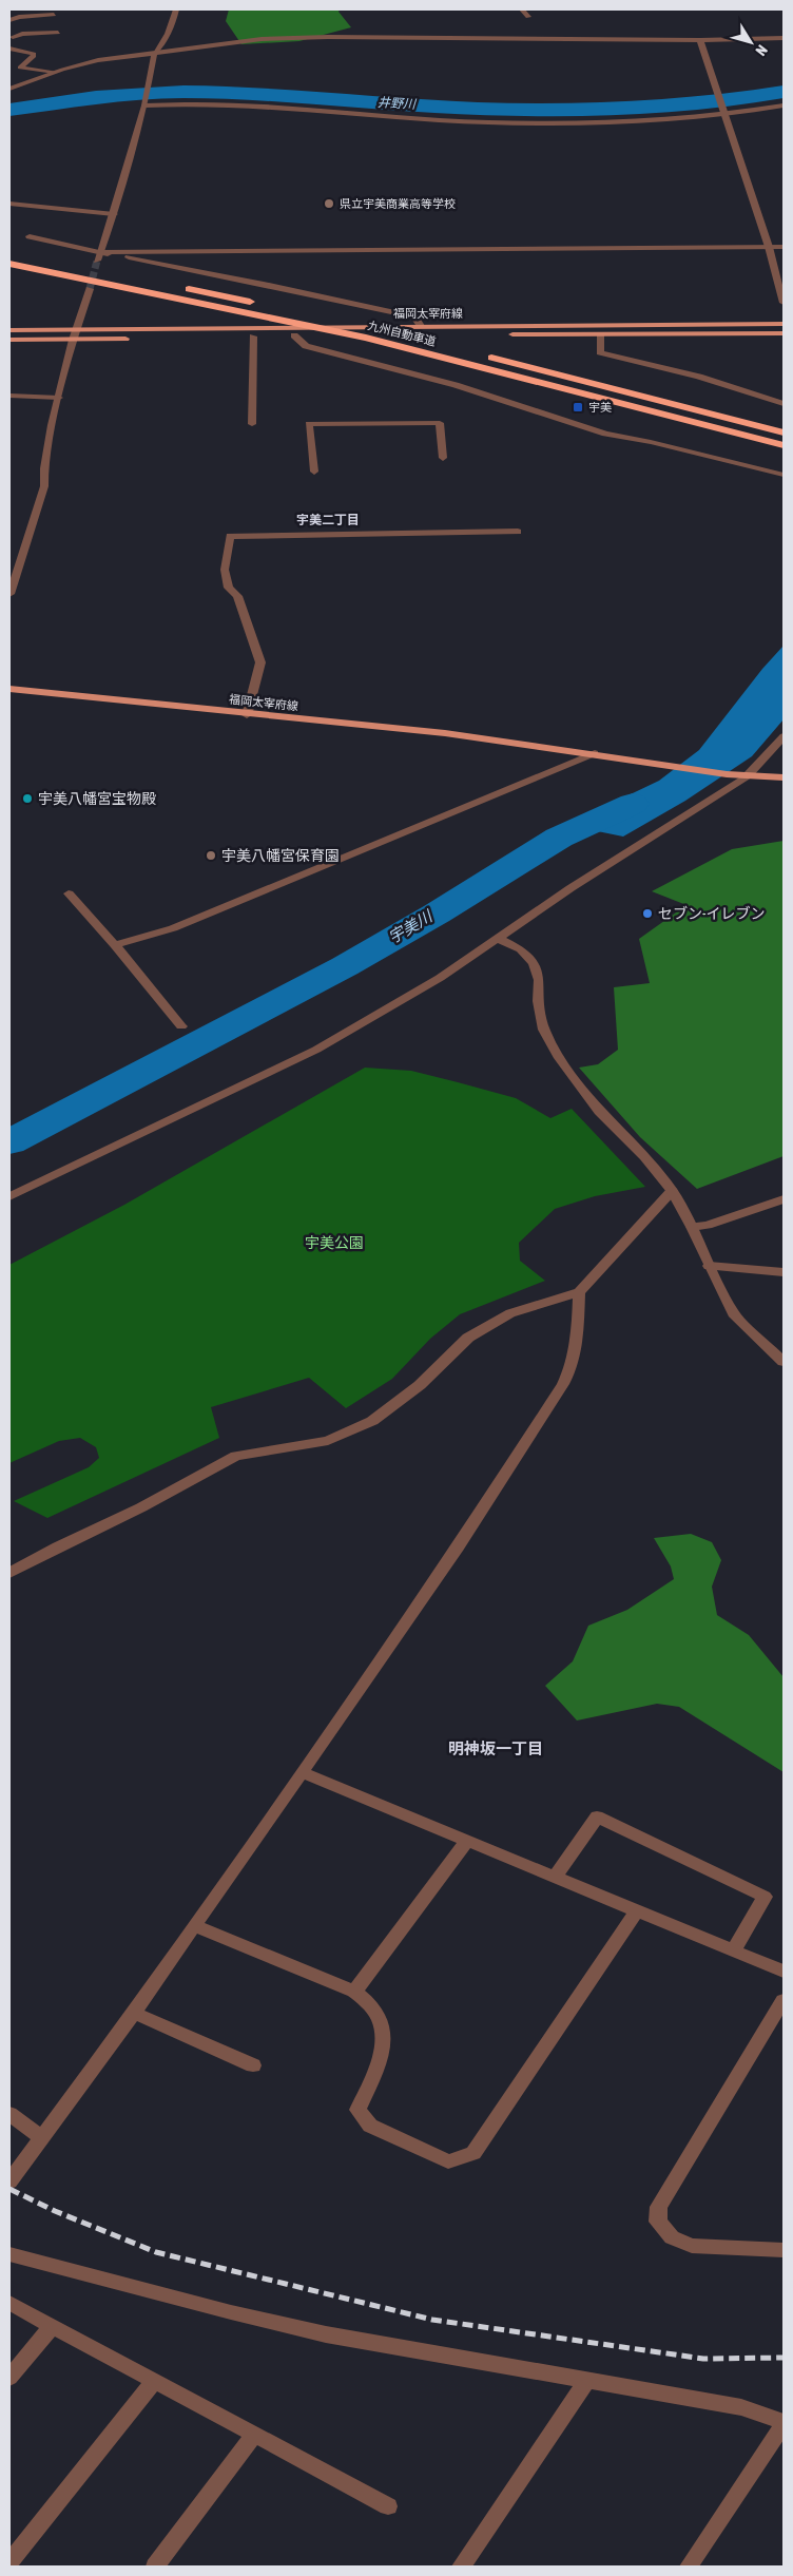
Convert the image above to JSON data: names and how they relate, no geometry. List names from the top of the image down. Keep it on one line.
{"streets":{"highway":["九州自動車道"],"main road":["福岡太宰府線"]},"districts":["宇美二丁目","明神坂一丁目"],"water":["井野川","宇美川"],"parks":["宇美公園"],"places":{"other":["県立宇美商業高等学校","宇美八幡宮宝物殿","宇美八幡宮保育園","セブン-イレブン"],"transit":["宇美"]},"north":"bottom right"}
